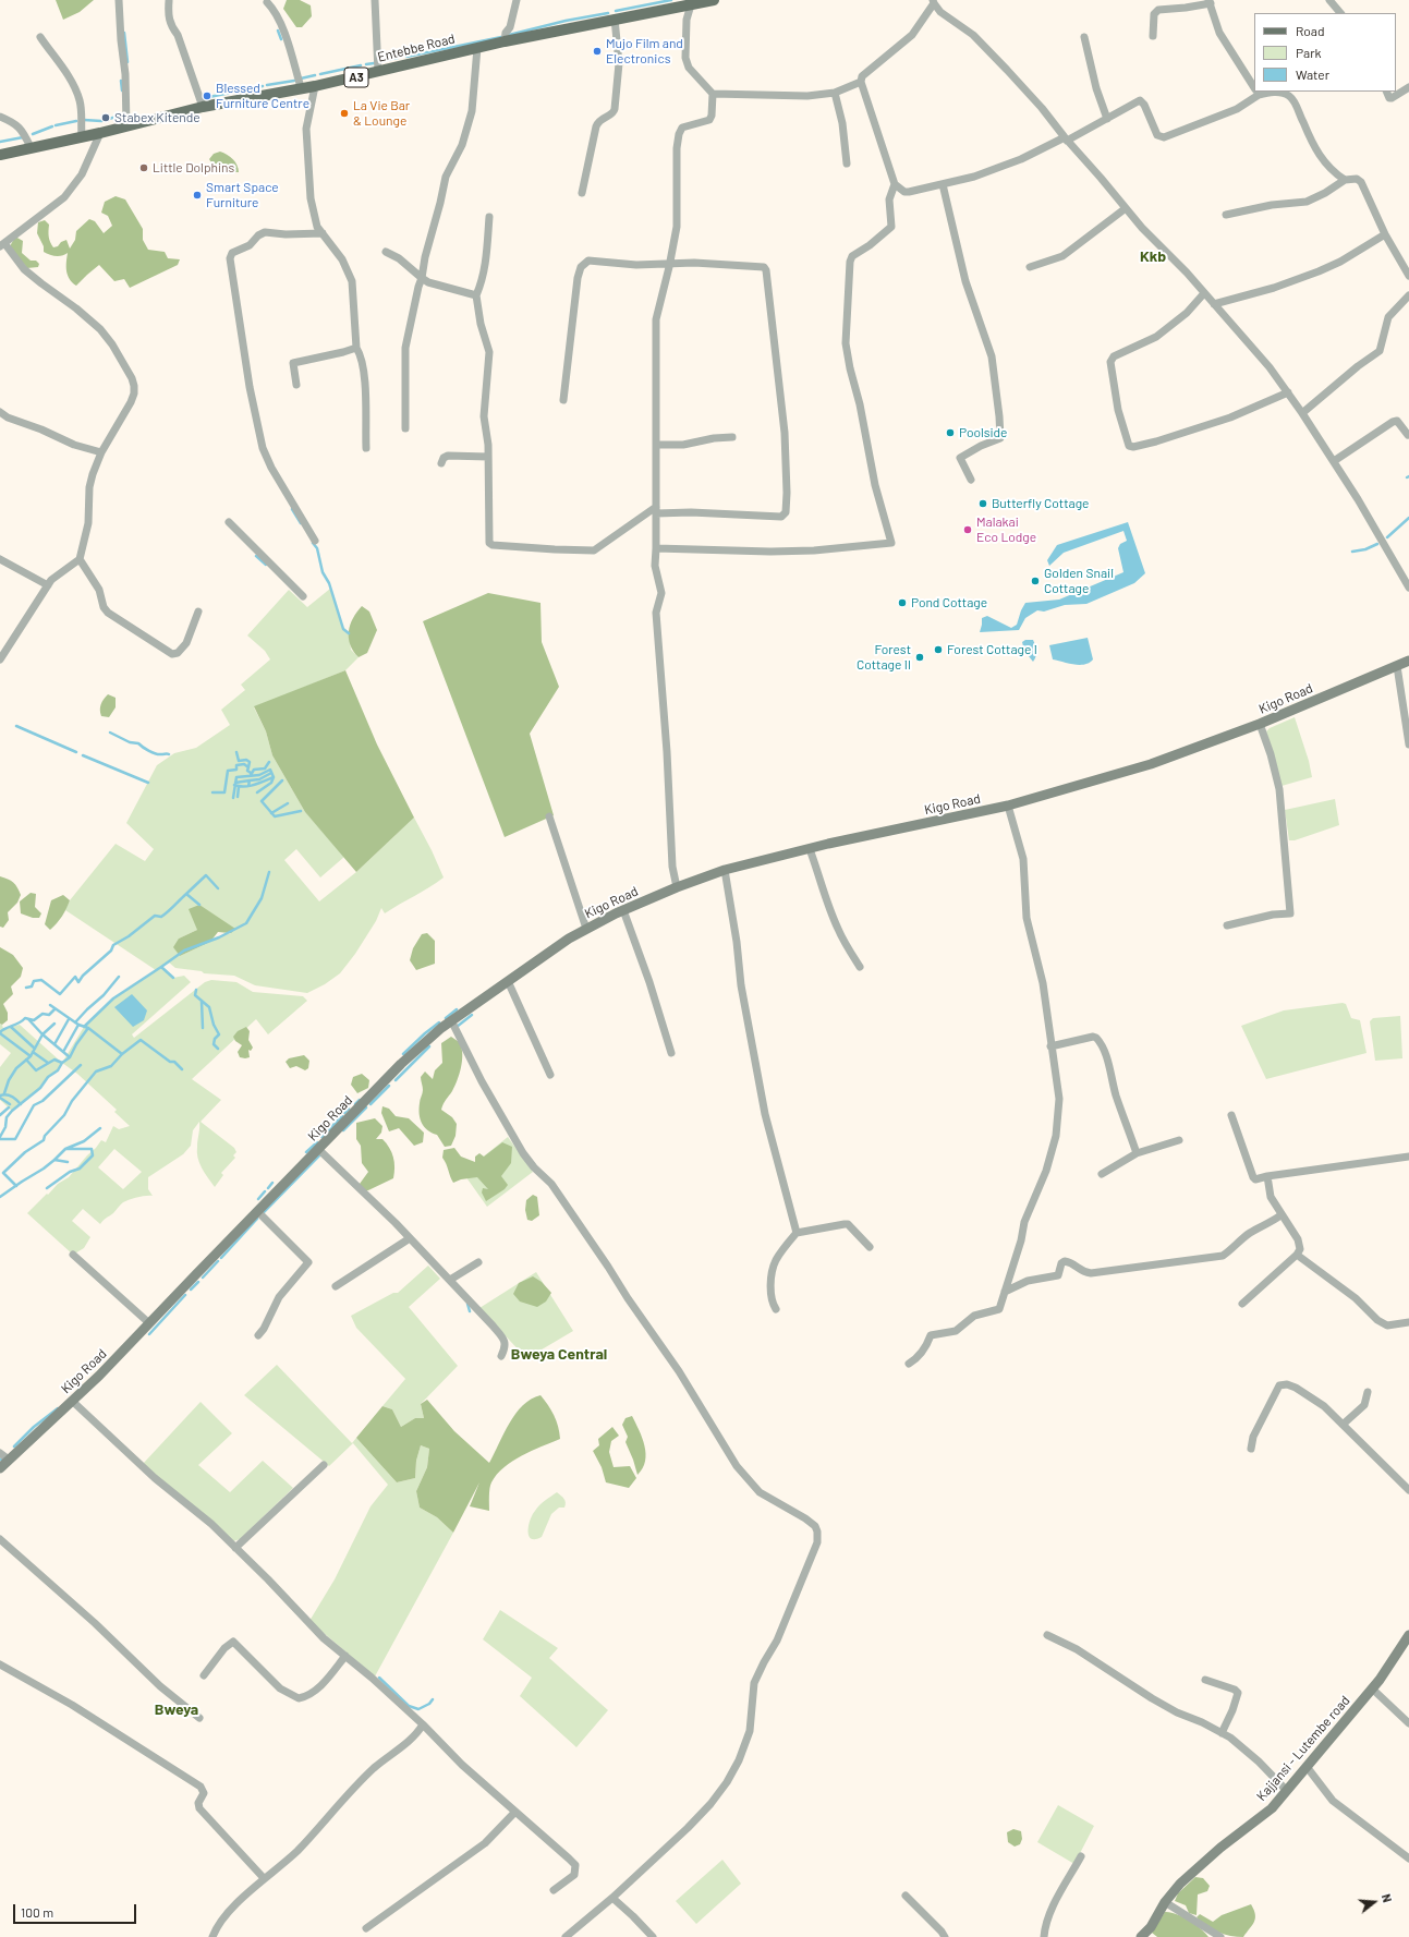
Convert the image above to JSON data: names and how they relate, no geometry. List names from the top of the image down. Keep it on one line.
{"streets":{"main road":["Entebbe Road","A3"],"street":["Kigo Road","Kajjansi - Lutembe road"]},"districts":["Kkb","Bweya Central","Bweya"],"places":["Mujo Film and Electronics","Blessed Furniture Centre","La Vie Bar & Lounge","Stabex Kitende","Little Dolphins","Smart Space Furniture","Poolside","Butterfly Cottage","Malakai Eco Lodge","Golden Snail Cottage","Pond Cottage","Forest Cottage I","Forest Cottage II"],"legend":["Road","Park","Water"],"scale_bar":"100 m","north":"right"}
